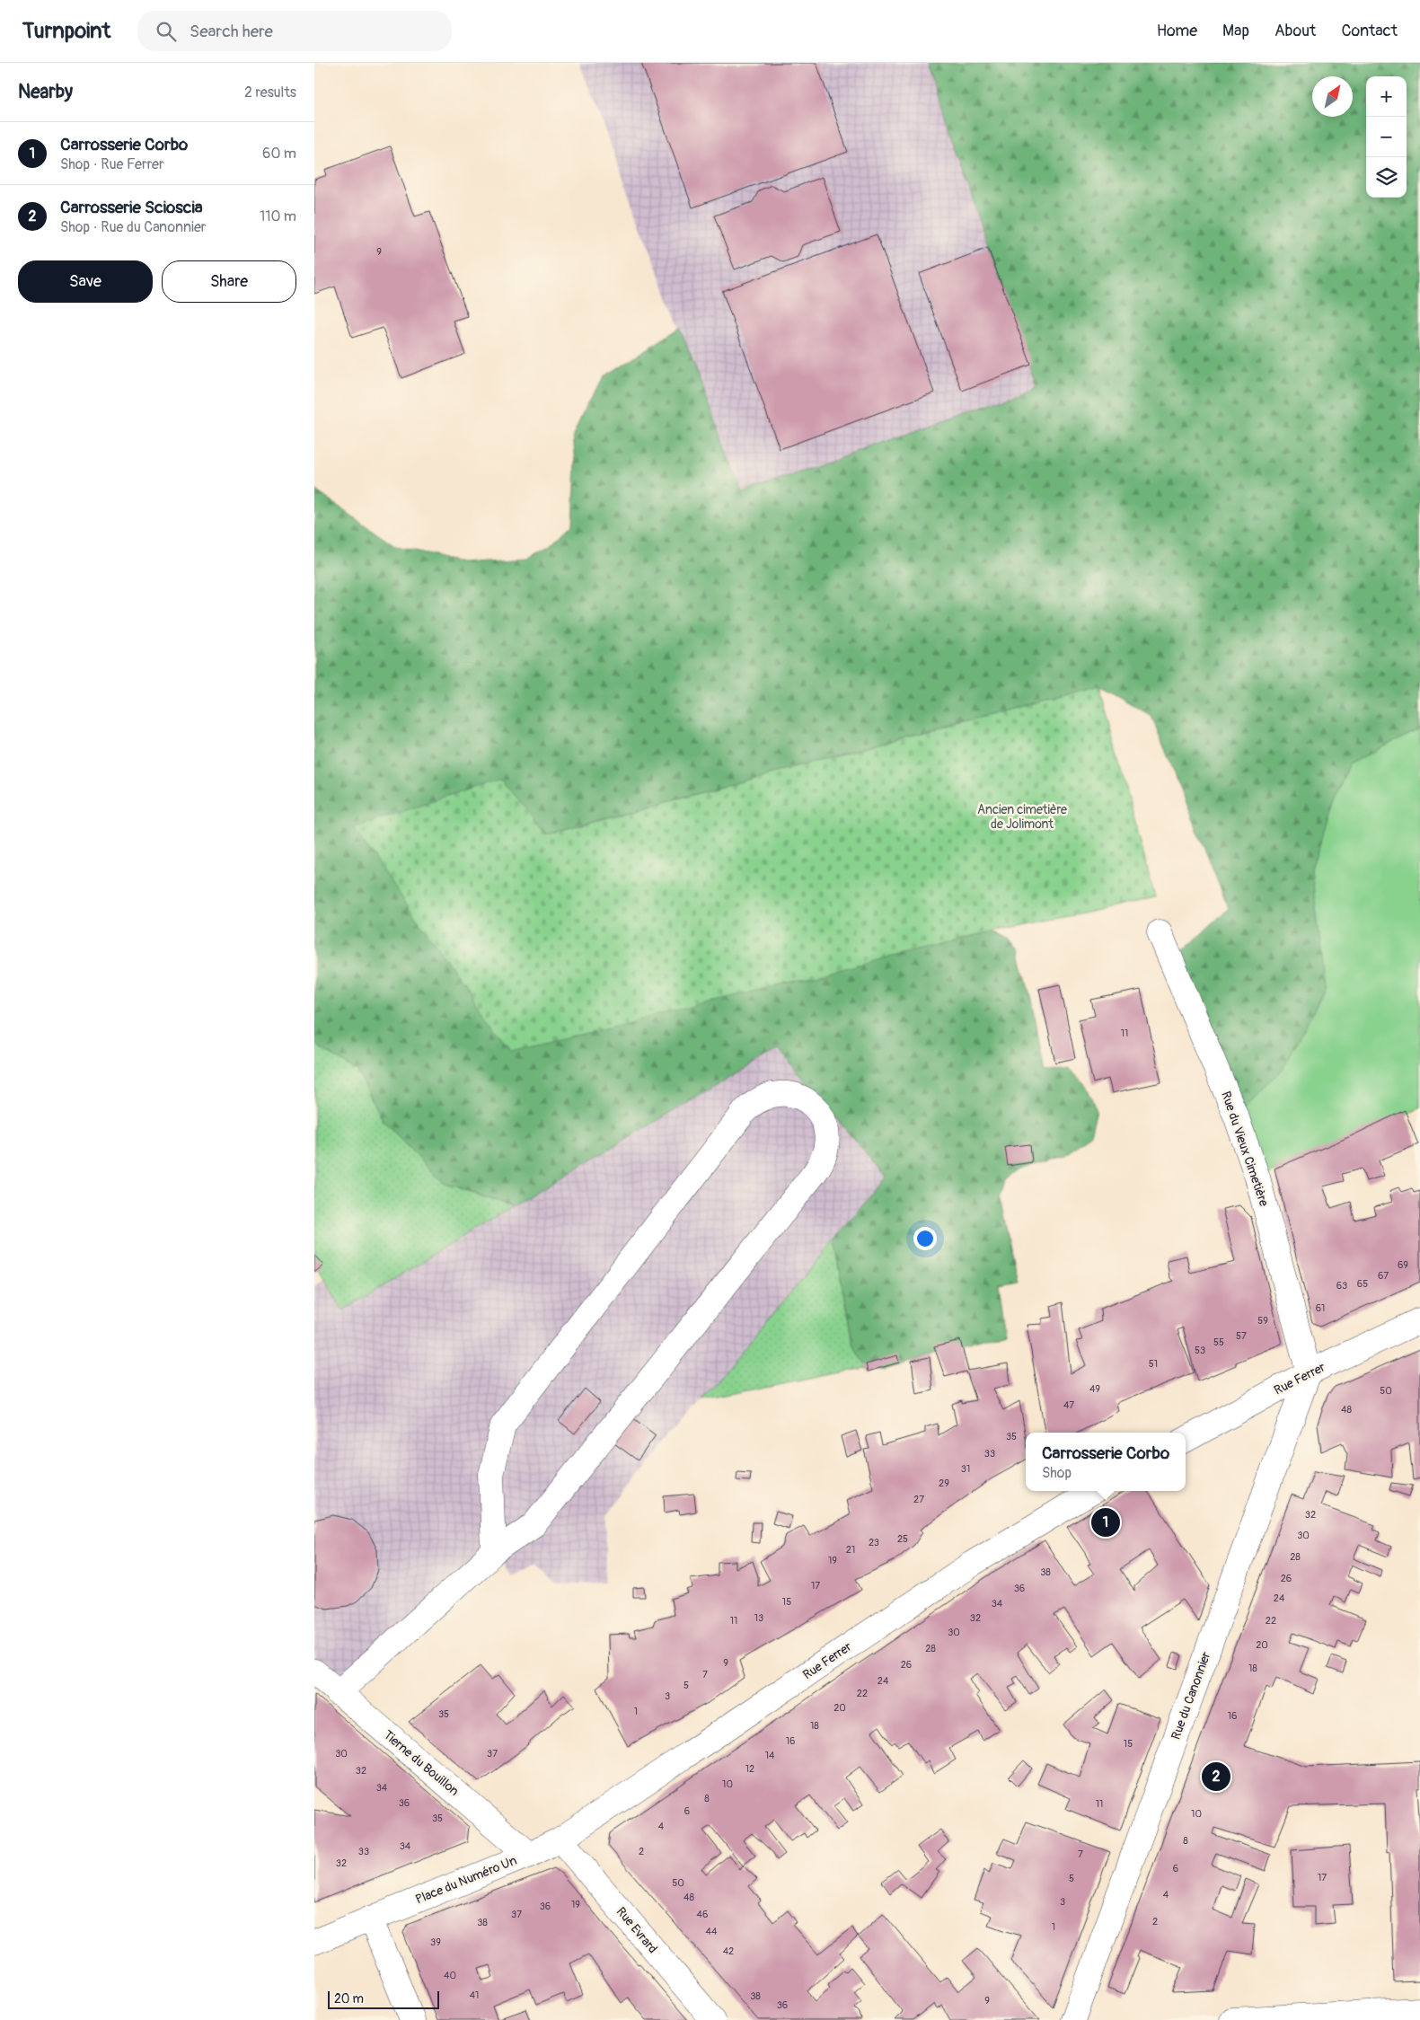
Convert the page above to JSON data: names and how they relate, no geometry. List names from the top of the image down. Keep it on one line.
{"streets":{"street":["Rue du Vieux Cimetière","Rue Ferrer","Rue du Canonnier","Tierne du Bouillon","Place du Numéro Un","Rue Evrard"]},"crossings":[["Rue du Vieux Cimetière","Rue Ferrer"],["Rue du Vieux Cimetière","Rue du Canonnier"],["Rue Ferrer","Rue du Canonnier"],["Rue Ferrer","Place du Numéro Un"],["Rue Ferrer","Rue Evrard"],["Tierne du Bouillon","Place du Numéro Un"],["Place du Numéro Un","Rue Evrard"]],"parks":["Ancien cimetière de Jolimont"],"house_numbers":["9","11","69","67","65","63","61","59","57","55","53","51","49","50","47","48","35","33","31","29","27","32","30","25","23","21","28","19","38","26","17","36","24","15","34","13","32","11","22","30","20","28","9","26","18","7","24","5","22","3","20","1","35","16","18","16","15","30","37","14","12","32","10","34","8","36","11","6","10","35","4","8","34","33","2","7","32","6","17","5","50","4","48","3","19","36","37","46","2","38","1","44","39","42","40","41","38","9","36"],"scale_bar":"20 m","north":"top right","page":{"header":"Turnpoint","search":"Search here","nav":["Home","Map","About","Contact"],"heading":["Nearby","2 results"],"map_buttons":["+","−"],"list":[{"mark":"1","name":"Carrosserie Corbo","note":"Shop · Rue Ferrer","value":"60 m"},{"mark":"2","name":"Carrosserie Scioscia","note":"Shop · Rue du Canonnier","value":"110 m"}],"buttons":["Save","Share"],"popup":["Carrosserie Corbo","Shop"],"pins":["1","2"],"scale":"20 m"}}
